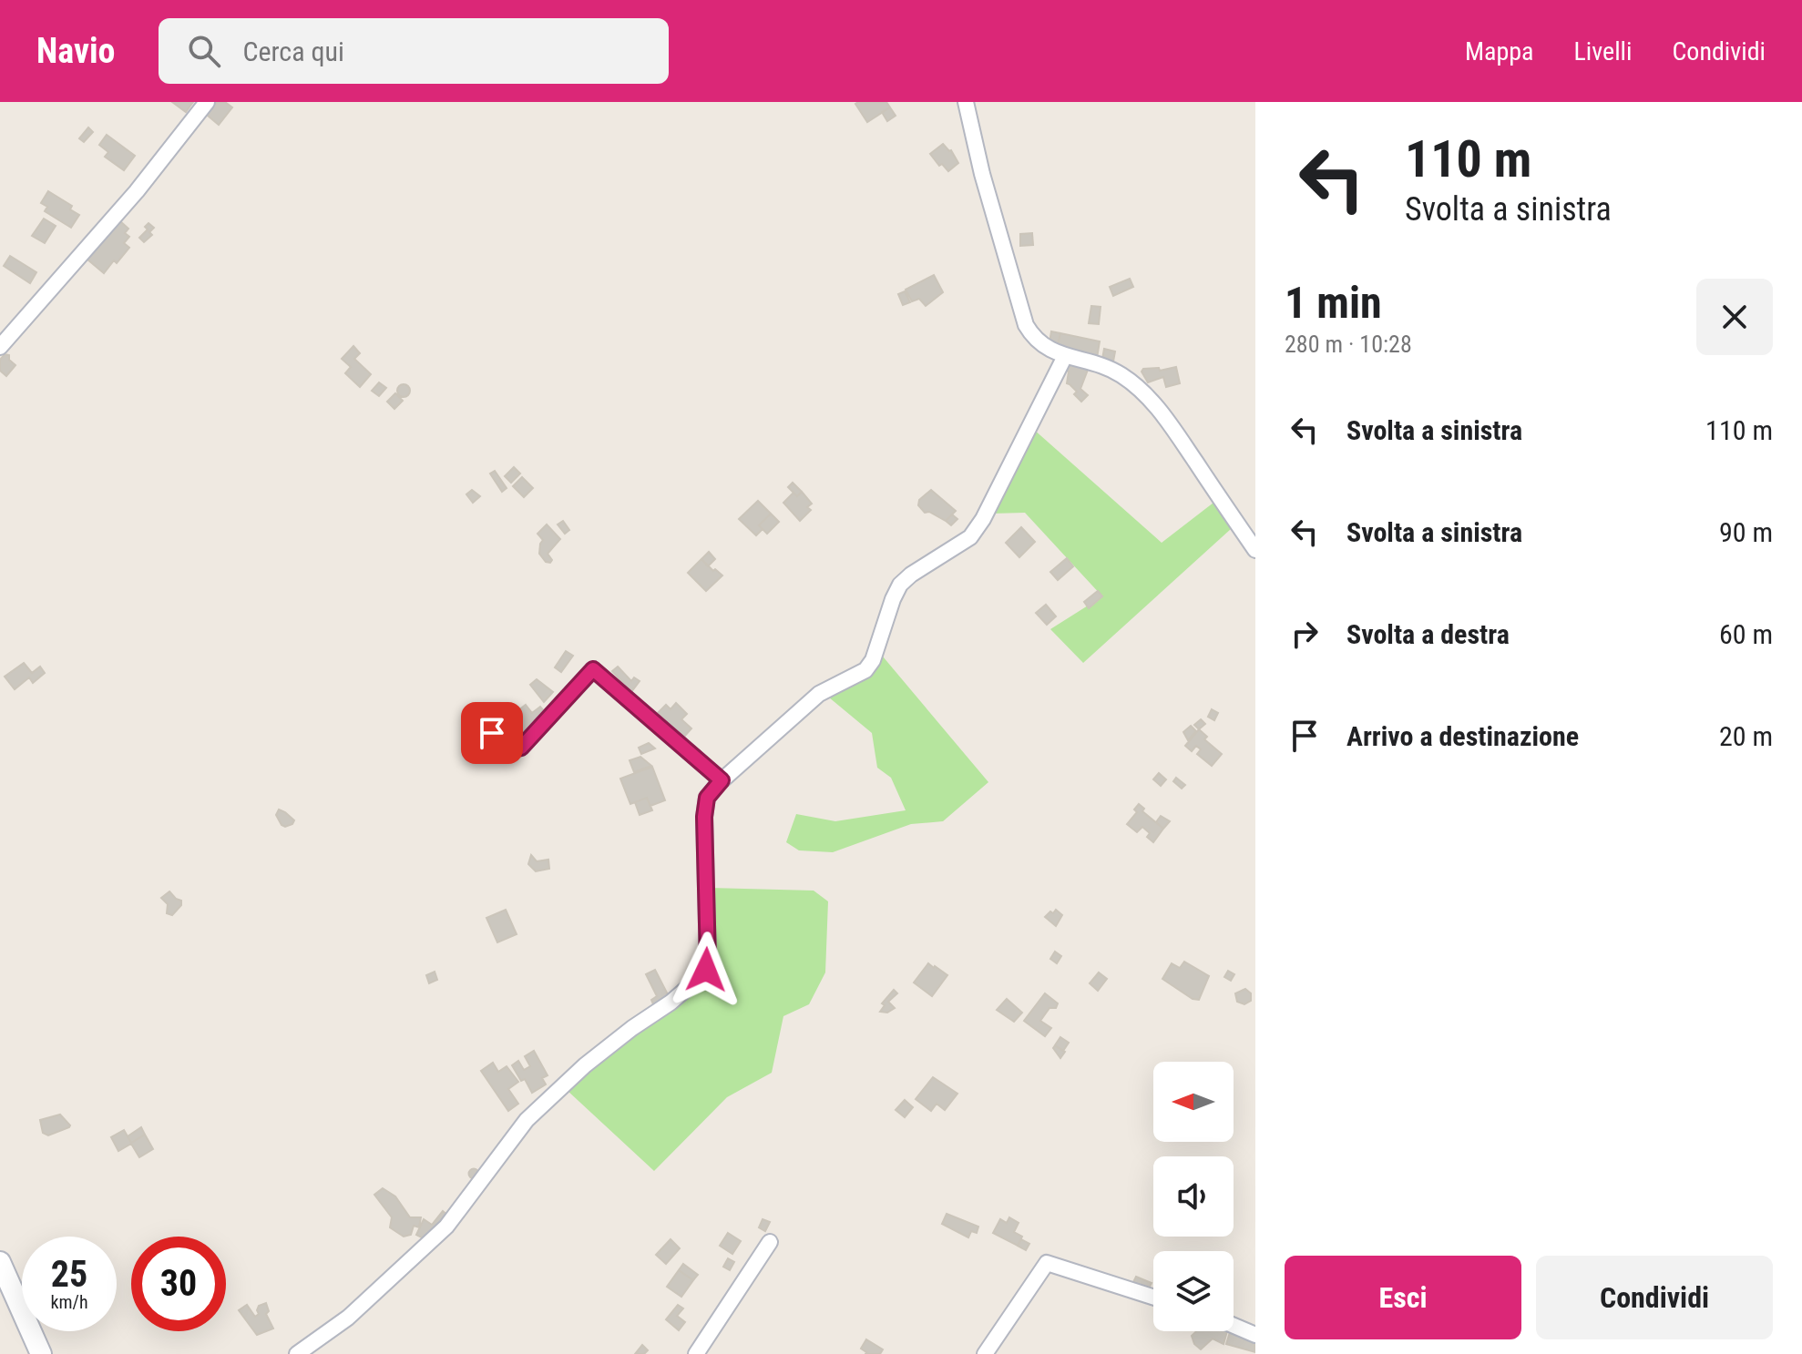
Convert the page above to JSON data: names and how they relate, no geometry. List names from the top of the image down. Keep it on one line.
{"north":"left","page":{"header":"Navio","search":"Cerca qui","nav":["Mappa","Livelli","Condividi"],"turn":["110 m","Svolta a sinistra"],"heading":["1 min","280 m · 10:28"],"list":[{"name":"Svolta a sinistra","value":"110 m"},{"name":"Svolta a sinistra","value":"90 m"},{"name":"Svolta a destra","value":"60 m"},{"name":"Arrivo a destinazione","value":"20 m"}],"speed":"25 km/h","limit":"30","buttons":["Esci","Condividi"]}}
